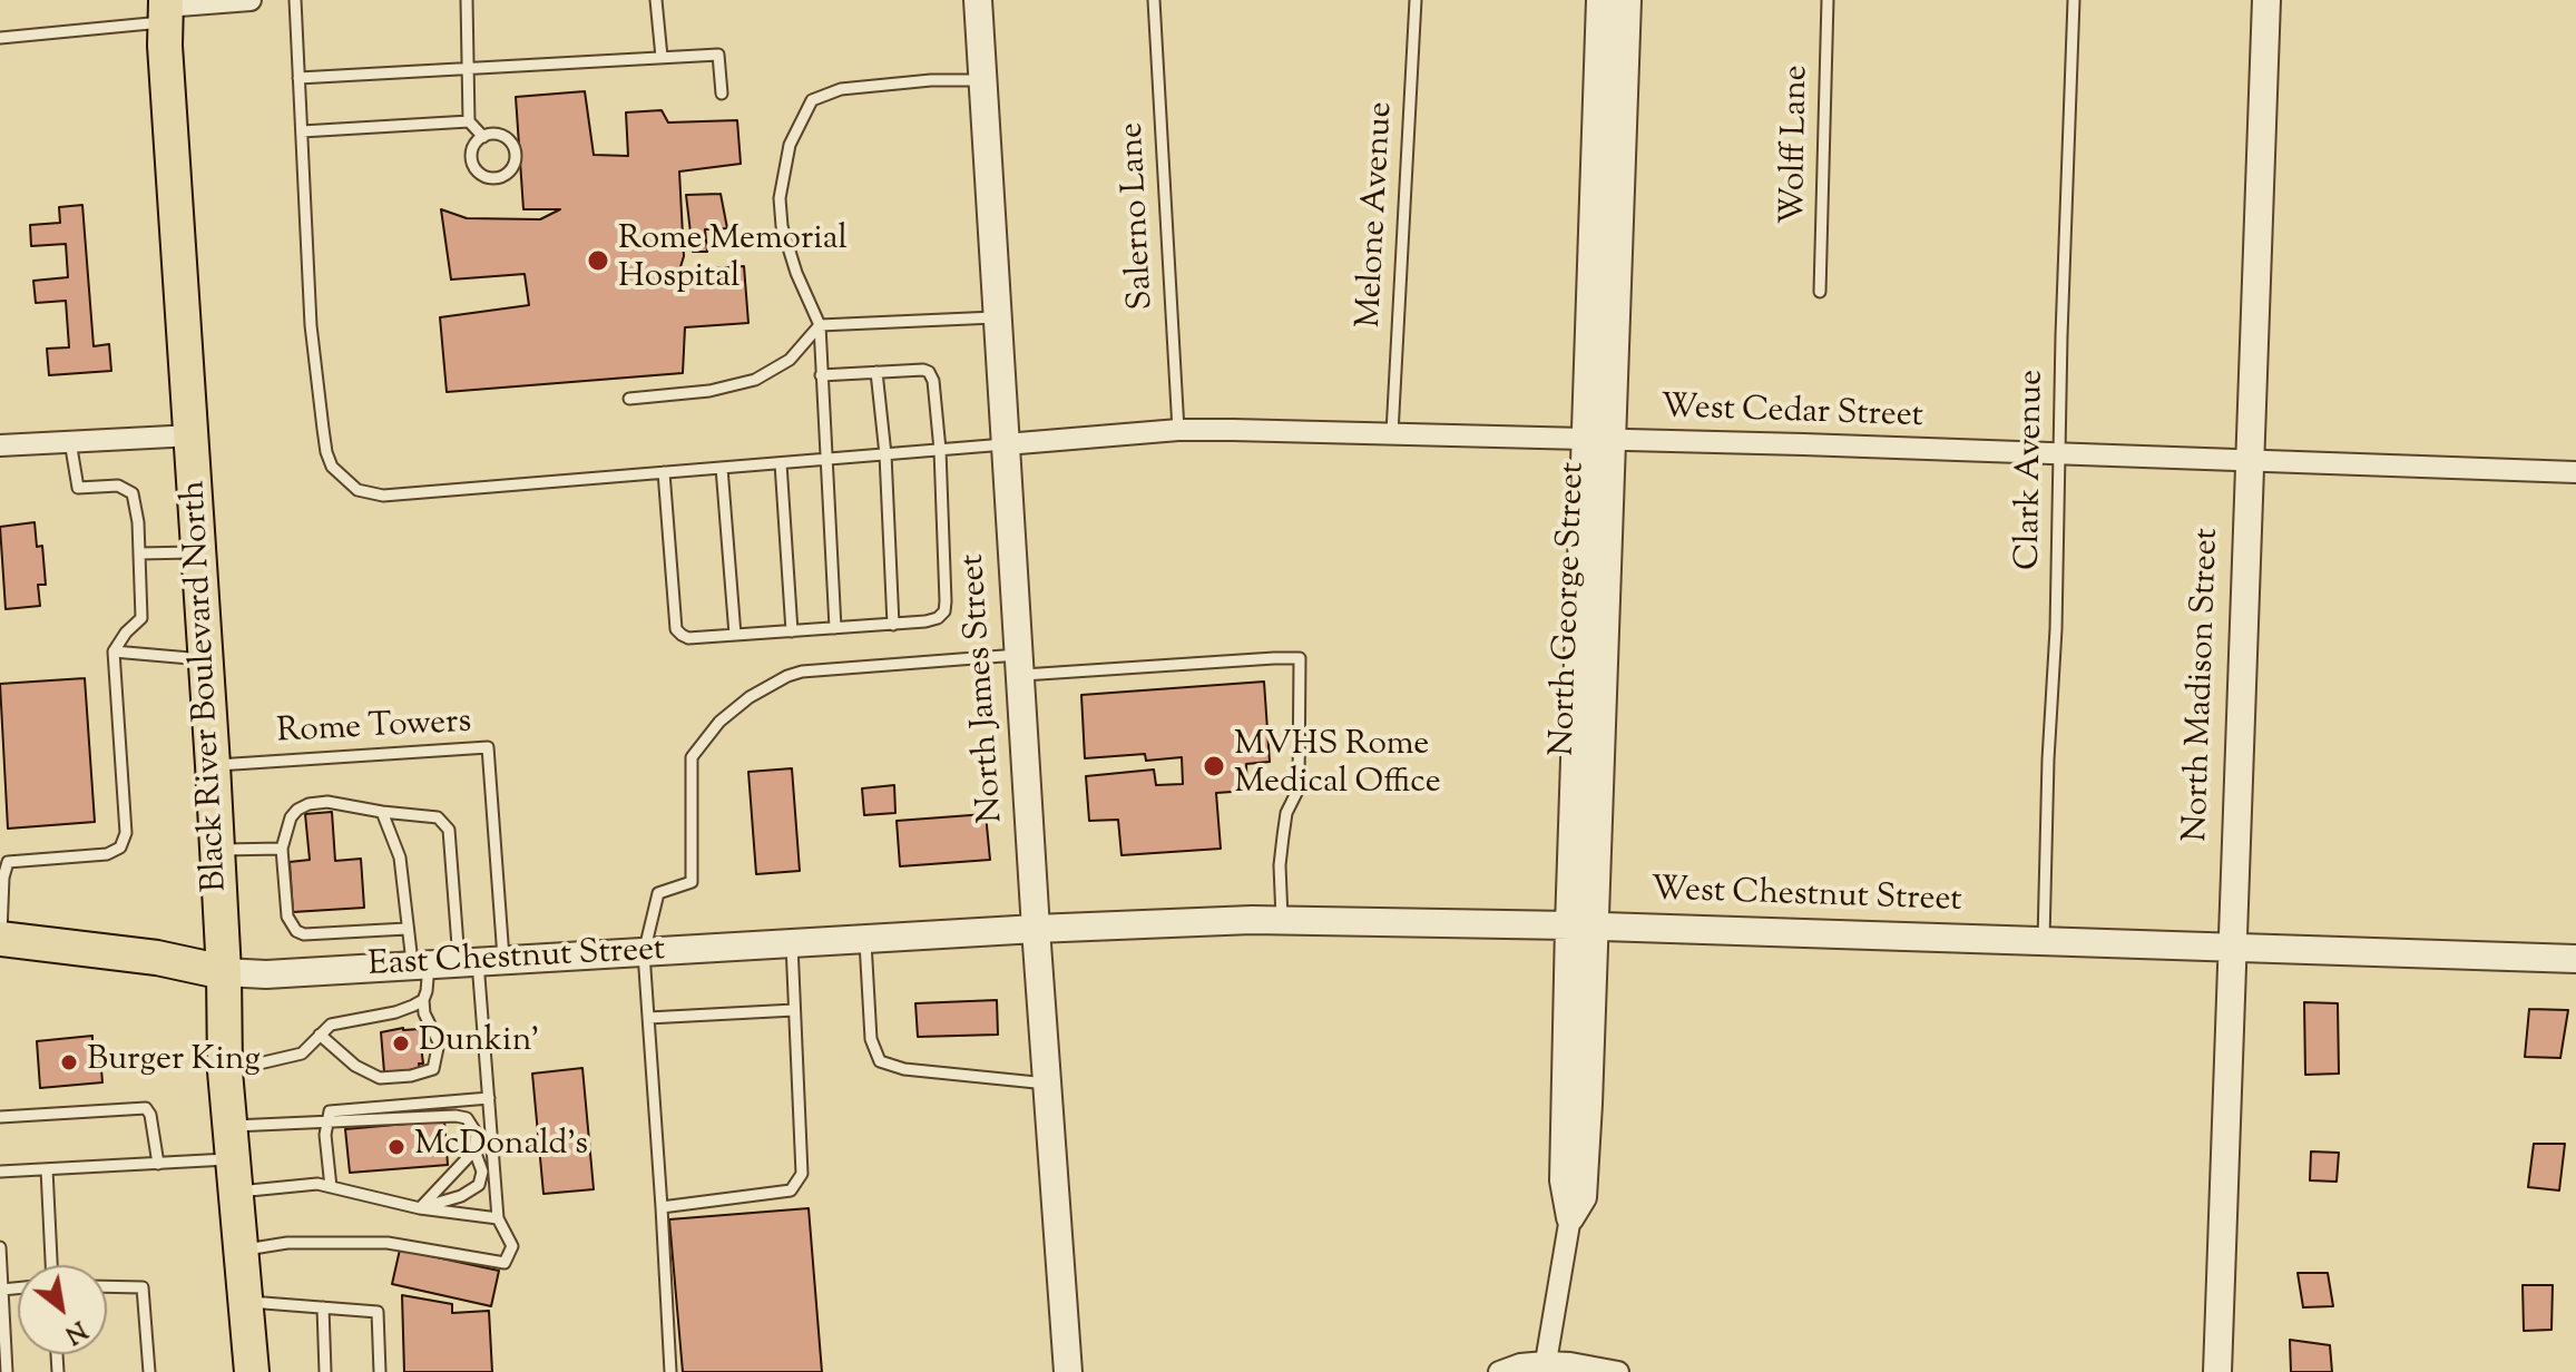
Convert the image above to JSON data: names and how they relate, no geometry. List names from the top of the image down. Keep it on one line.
{"streets":{"main road":["Black River Boulevard North","East Chestnut Street"],"street":["West Cedar Street","North George Street","North Madison Street","North James Street","West Chestnut Street"],"lane":["Wolff Lane","Melone Avenue","Salerno Lane","Clark Avenue","Rome Towers"]},"crossings":[["Melone Avenue","West Cedar Street"],["Salerno Lane","West Cedar Street"],["West Cedar Street","Clark Avenue"],["West Cedar Street","North George Street"],["West Cedar Street","North Madison Street"],["West Cedar Street","North James Street"],["Clark Avenue","West Chestnut Street"],["North George Street","West Chestnut Street"],["North Madison Street","West Chestnut Street"],["Black River Boulevard North","Rome Towers"],["Black River Boulevard North","East Chestnut Street"],["North James Street","West Chestnut Street"],["North James Street","East Chestnut Street"],["Rome Towers","East Chestnut Street"],["West Chestnut Street","East Chestnut Street"]],"places":["Rome Memorial Hospital","MVHS Rome Medical Office","Dunkin'","Burger King","McDonald's"],"north":"bottom right"}
